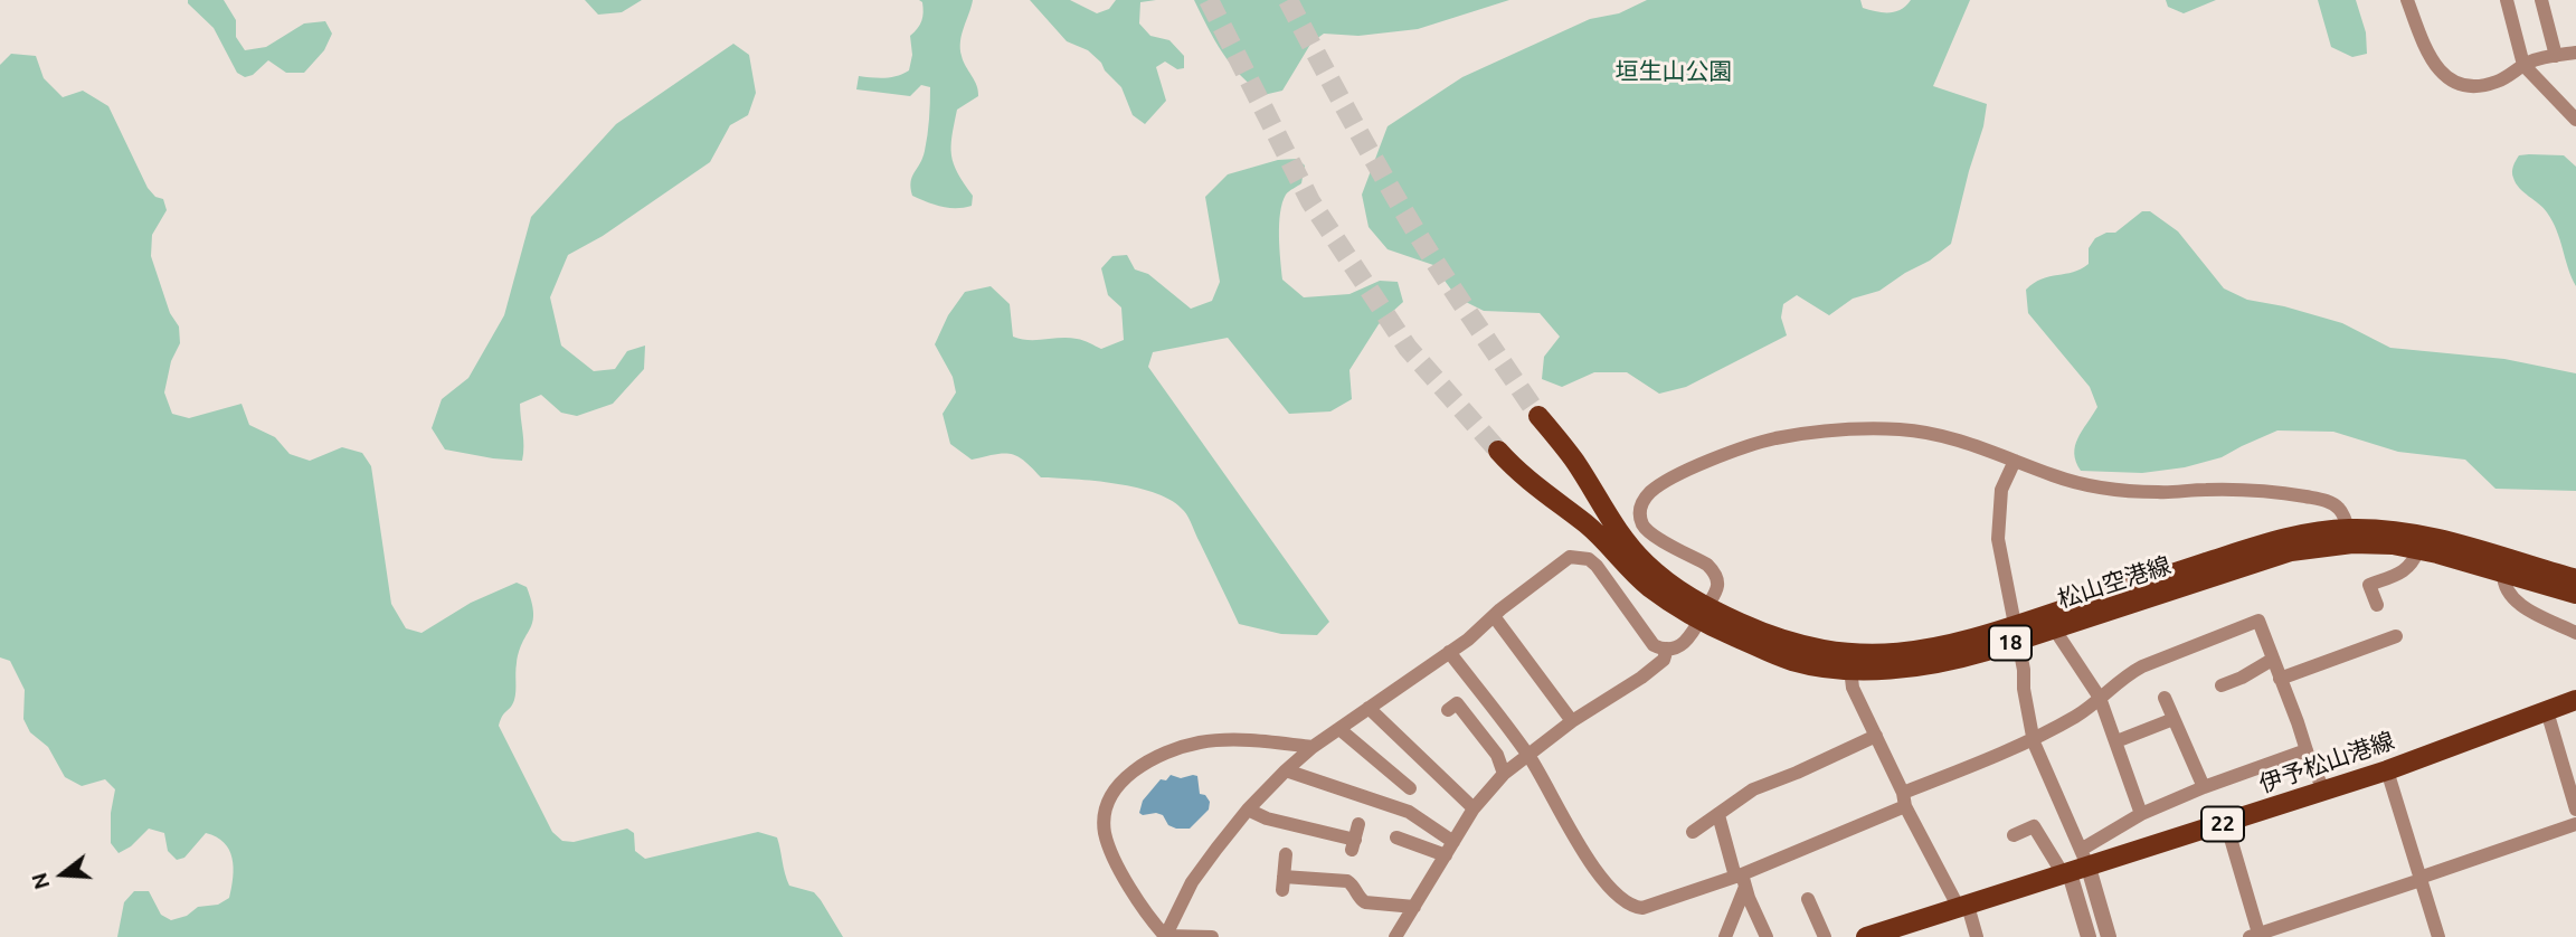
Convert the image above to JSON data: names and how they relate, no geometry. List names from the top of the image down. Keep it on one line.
{"streets":{"main road":["松山空港線","18","伊予松山港線","22"]},"parks":["垣生山公園"],"north":"left"}
